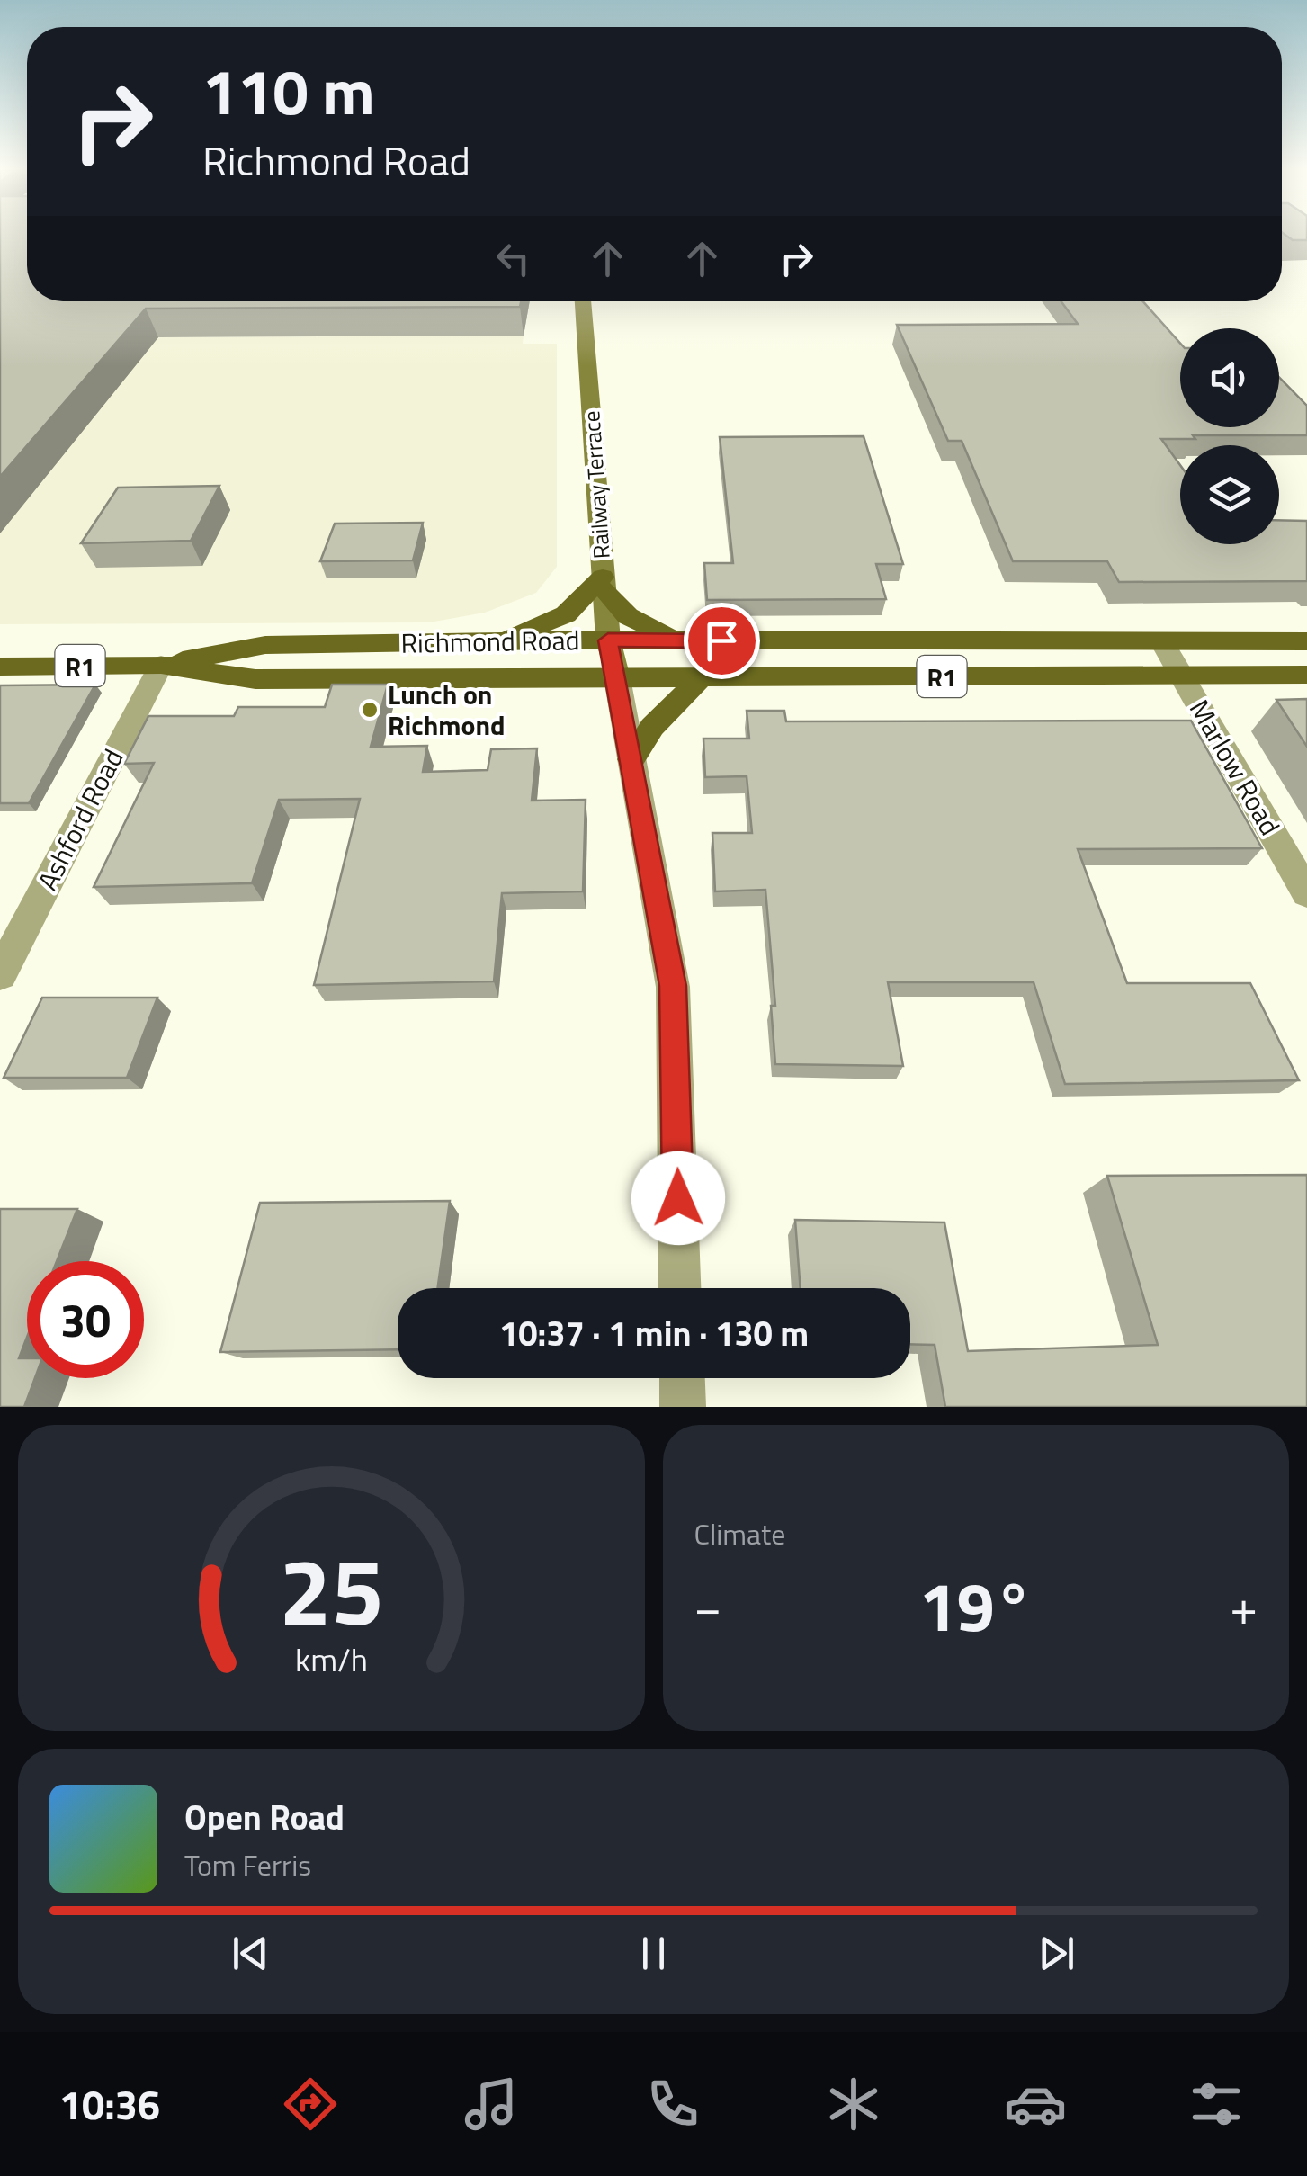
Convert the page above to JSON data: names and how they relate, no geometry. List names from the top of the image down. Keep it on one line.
{"streets":{"main road":["Railway Terrace","Richmond Road","R1"],"street":["Marlow Road","Ashford Road"]},"crossings":[["Railway Terrace","Richmond Road"],["Richmond Road","Marlow Road"],["Richmond Road","Ashford Road"]],"places":["Lunch on Richmond"],"page":{"turn":["110 m","Richmond Road"],"limit":"30","trip":"10:37 · 1 min · 130 m","tile":"Climate","heat":["−","19°","+"],"song":["Open Road","Tom Ferris"],"tabs":"10:36","gauge":["25","km/h"]}}
